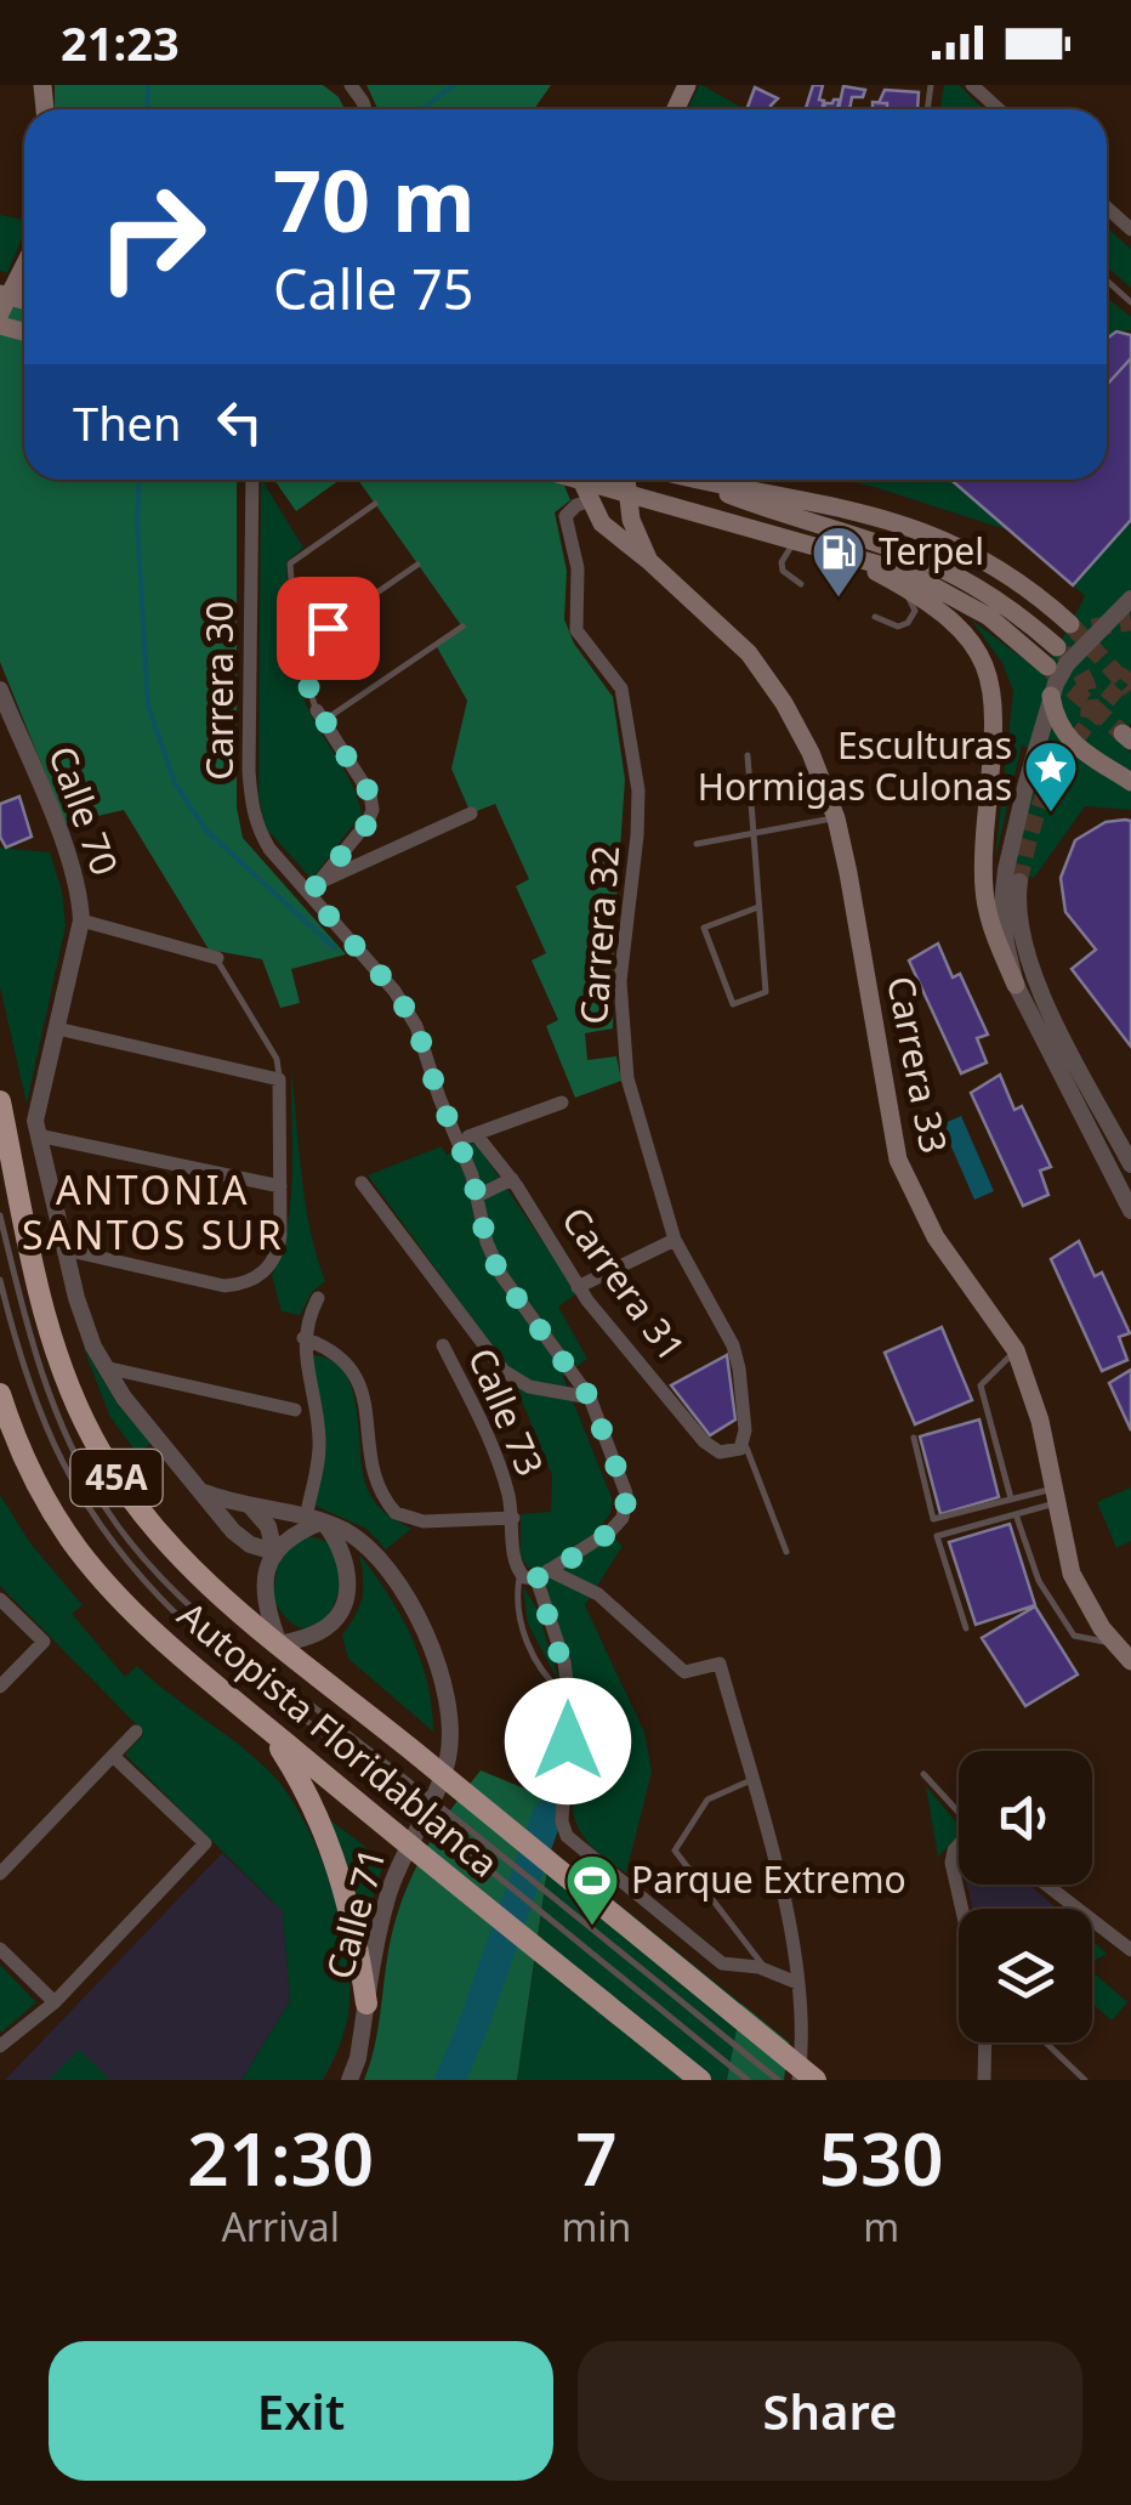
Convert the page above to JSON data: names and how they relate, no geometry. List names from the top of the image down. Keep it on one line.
{"streets":{"highway":["45A","Autopista Floridablanca"],"main road":["Carrera 33"],"street":["Carrera 30","Calle 70","Carrera 32","Carrera 31","Calle 73","Calle 71"]},"crossings":[["Carrera 32","Carrera 33"],["Carrera 32","Carrera 31"]],"districts":["ANTONIA SANTOS SUR"],"places":{"fuel station":["Terpel"],"place":["Esculturas Hormigas Culonas"],"sports":["Parque Extremo"]},"page":{"status":"21:23","turn":["70 m","Calle 75"],"then":"Then","eta":["21:30","Arrival","7","min","530","m"],"buttons":["Exit","Share"]}}
